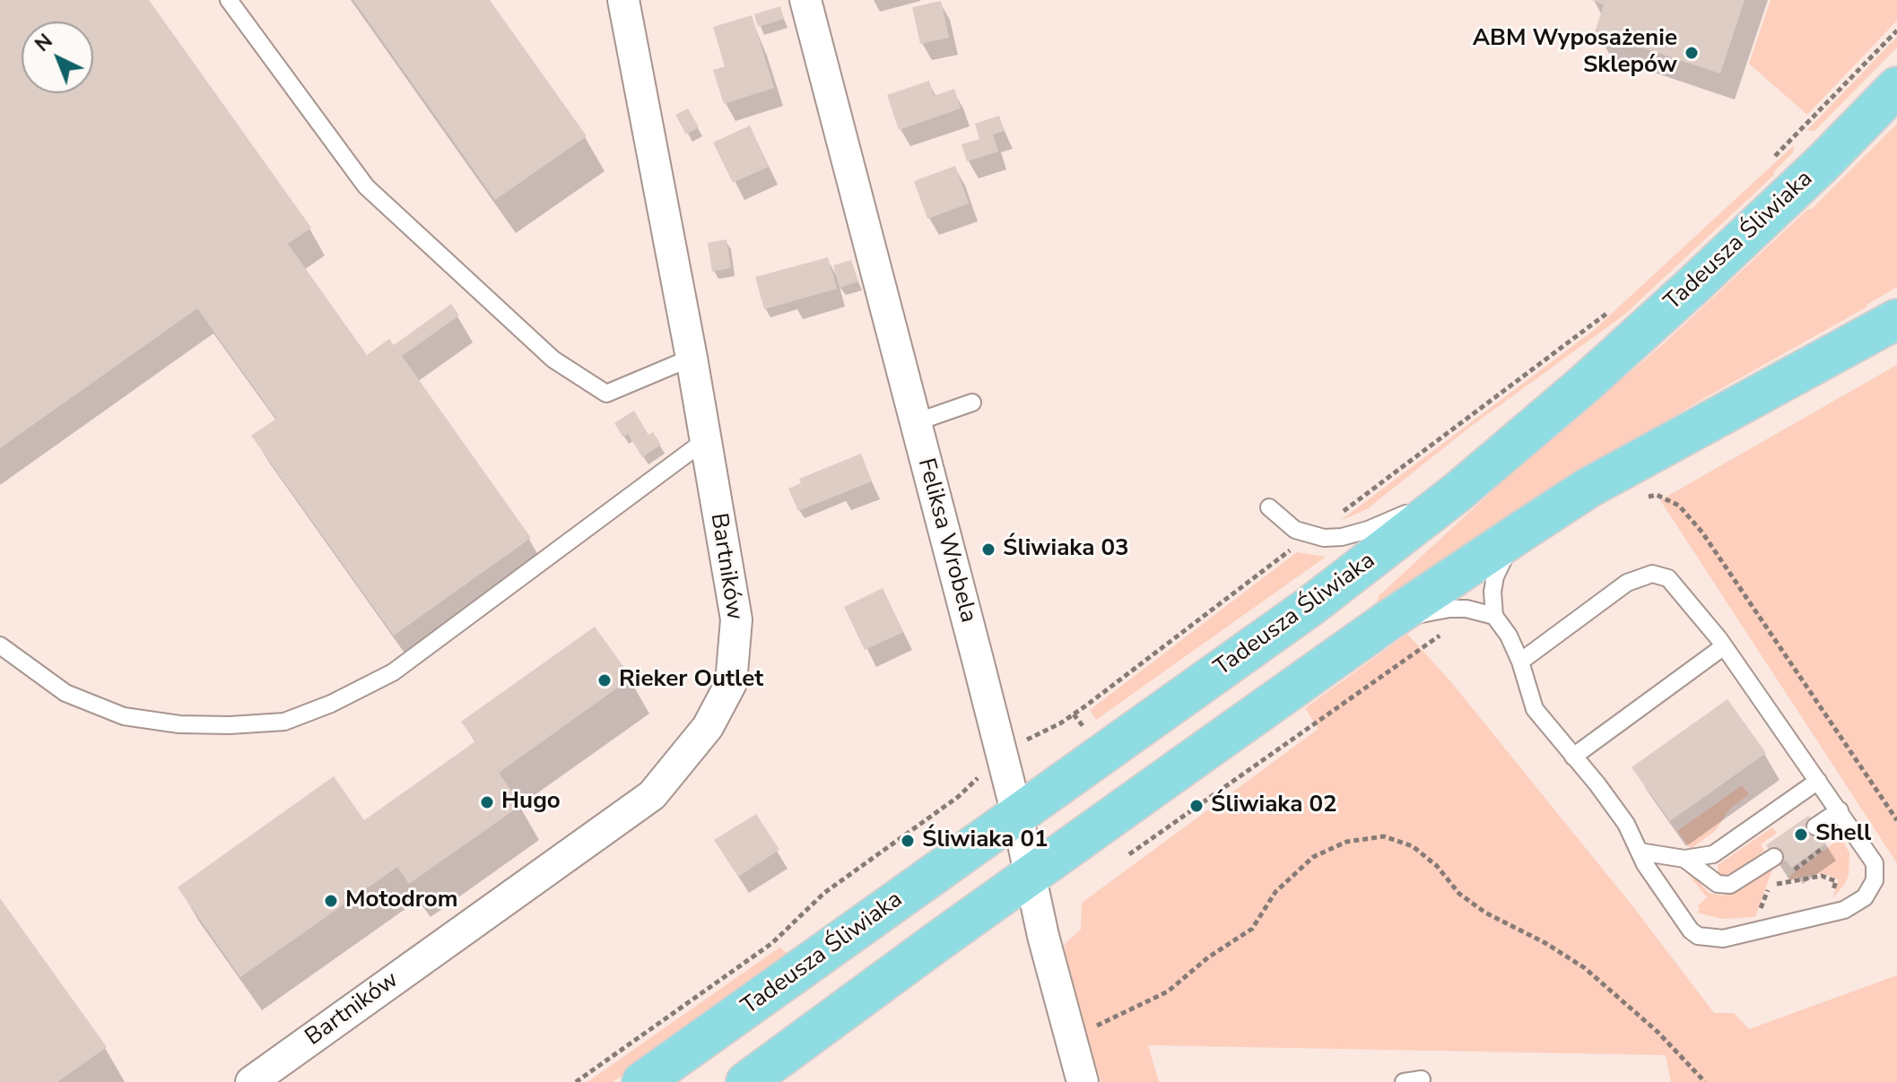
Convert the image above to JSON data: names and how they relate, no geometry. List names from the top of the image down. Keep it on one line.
{"streets":{"main road":["Tadeusza Śliwiaka"],"street":["Feliksa Wrobela","Bartników"]},"crossings":[["Tadeusza Śliwiaka","Feliksa Wrobela"]],"places":["ABM Wyposażenie Sklepów","Śliwiaka 03","Rieker Outlet","Hugo","Śliwiaka 02","Shell","Śliwiaka 01","Motodrom"],"north":"top left"}
